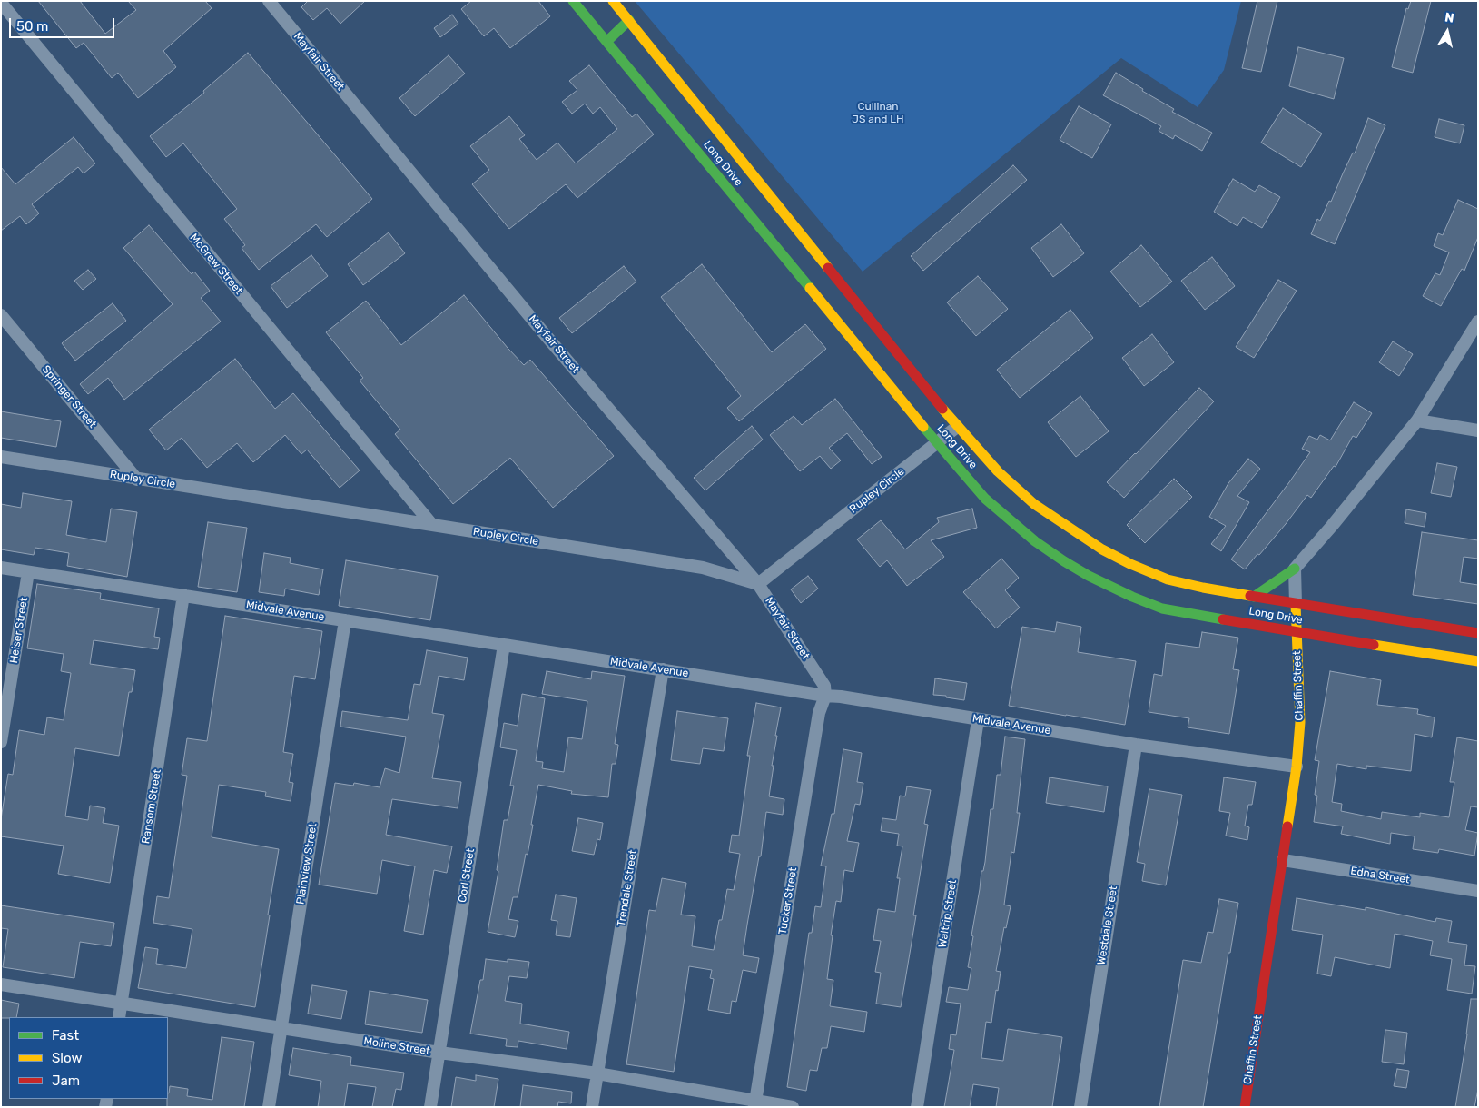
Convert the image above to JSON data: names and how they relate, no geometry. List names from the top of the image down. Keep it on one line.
{"streets":{"main road":["Long Drive","Chaffin Street"],"street":["Mayfair Street","McGrew Street","Springer Street","Rupley Circle","Midvale Avenue","Heiser Street","Ransom Street","Plainview Street","Corl Street","Edna Street","Trendale Street","Tucker Street","Waltrip Street","Westdale Street","Moline Street"]},"crossings":[["Mayfair Street","Rupley Circle"],["Mayfair Street","Midvale Avenue"],["Mayfair Street","Tucker Street"],["Long Drive","Rupley Circle"],["Long Drive","Chaffin Street"],["McGrew Street","Rupley Circle"],["Springer Street","Rupley Circle"],["Midvale Avenue","Heiser Street"],["Midvale Avenue","Chaffin Street"],["Midvale Avenue","Ransom Street"],["Midvale Avenue","Plainview Street"],["Midvale Avenue","Corl Street"],["Midvale Avenue","Trendale Street"],["Midvale Avenue","Tucker Street"],["Midvale Avenue","Waltrip Street"],["Midvale Avenue","Westdale Street"],["Chaffin Street","Edna Street"],["Ransom Street","Moline Street"],["Plainview Street","Moline Street"],["Corl Street","Moline Street"],["Trendale Street","Moline Street"],["Tucker Street","Moline Street"]],"parks":["Cullinan JS and LH"],"legend":["Fast","Slow","Jam"],"scale_bar":"50 m","north":"top"}
